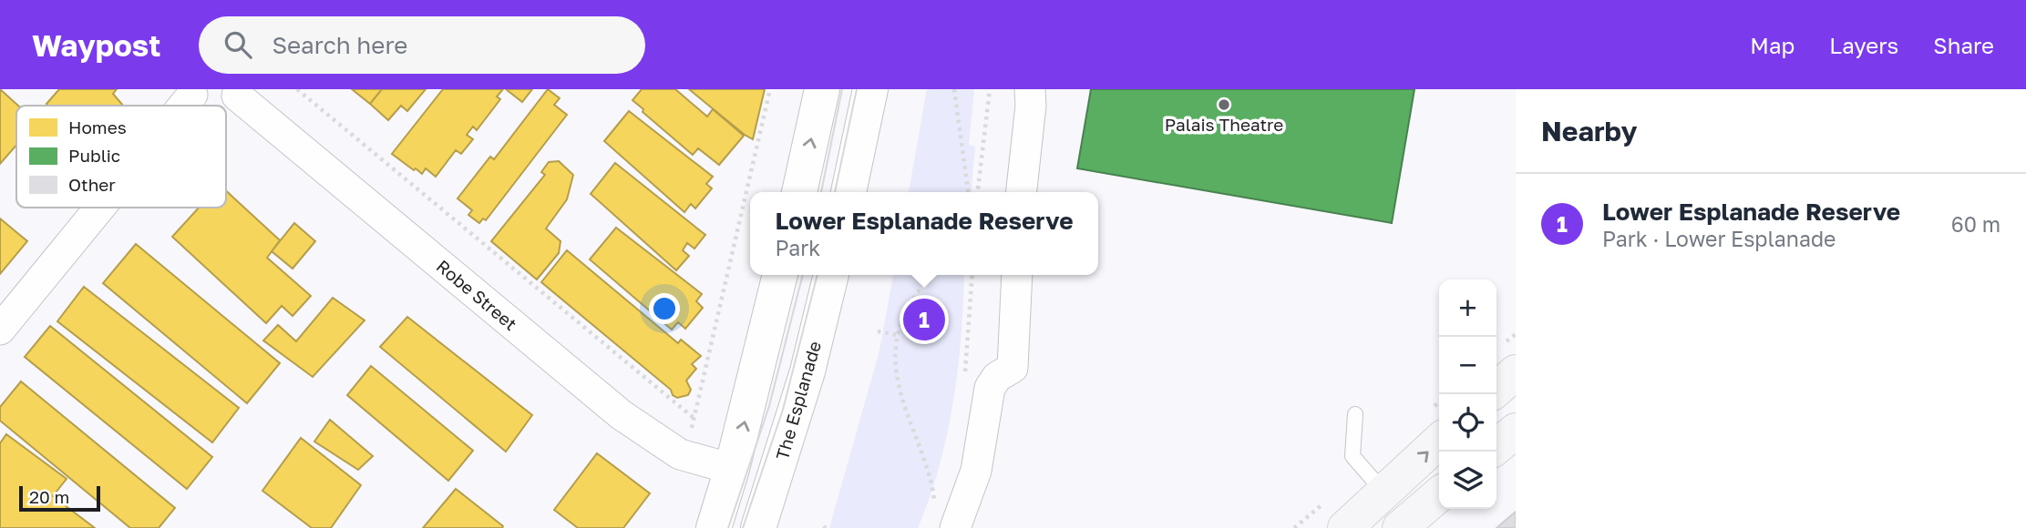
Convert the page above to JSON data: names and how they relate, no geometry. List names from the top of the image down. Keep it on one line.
{"streets":{"street":["Robe Street","The Esplanade"]},"places":["Palais Theatre"],"legend":["Homes","Public","Other"],"scale_bar":"20 m","page":{"header":"Waypost","search":"Search here","nav":["Map","Layers","Share"],"heading":"Nearby","list":[{"mark":"1","name":"Lower Esplanade Reserve","note":"Park · Lower Esplanade","value":"60 m"}],"popup":["Lower Esplanade Reserve","Park"],"map_buttons":["+","−"],"pins":"1","scale":"20 m"}}
